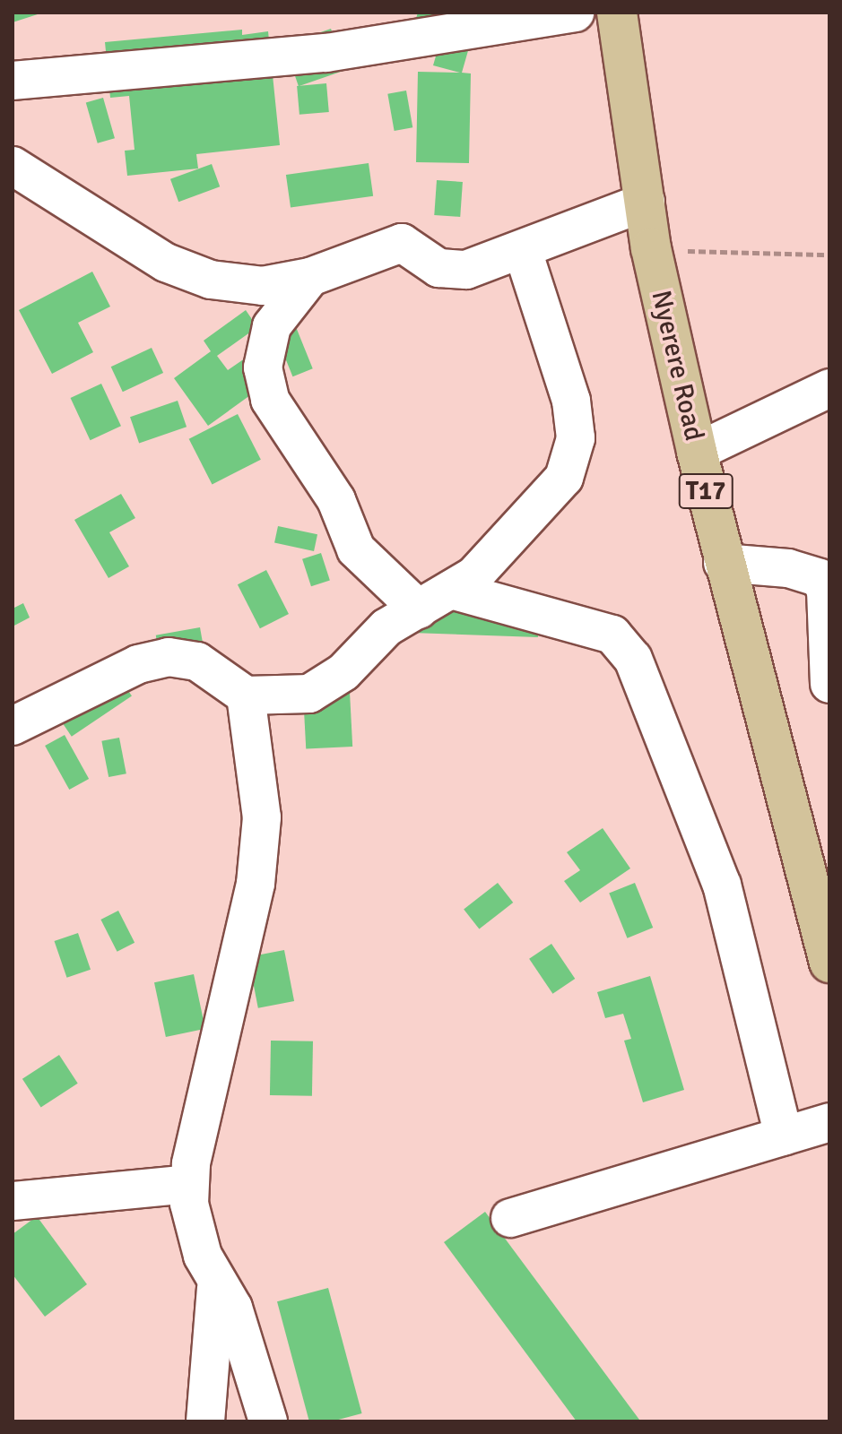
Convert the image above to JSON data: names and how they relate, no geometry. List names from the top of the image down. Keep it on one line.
{"streets":{"main road":["Nyerere Road","T17"]}}
